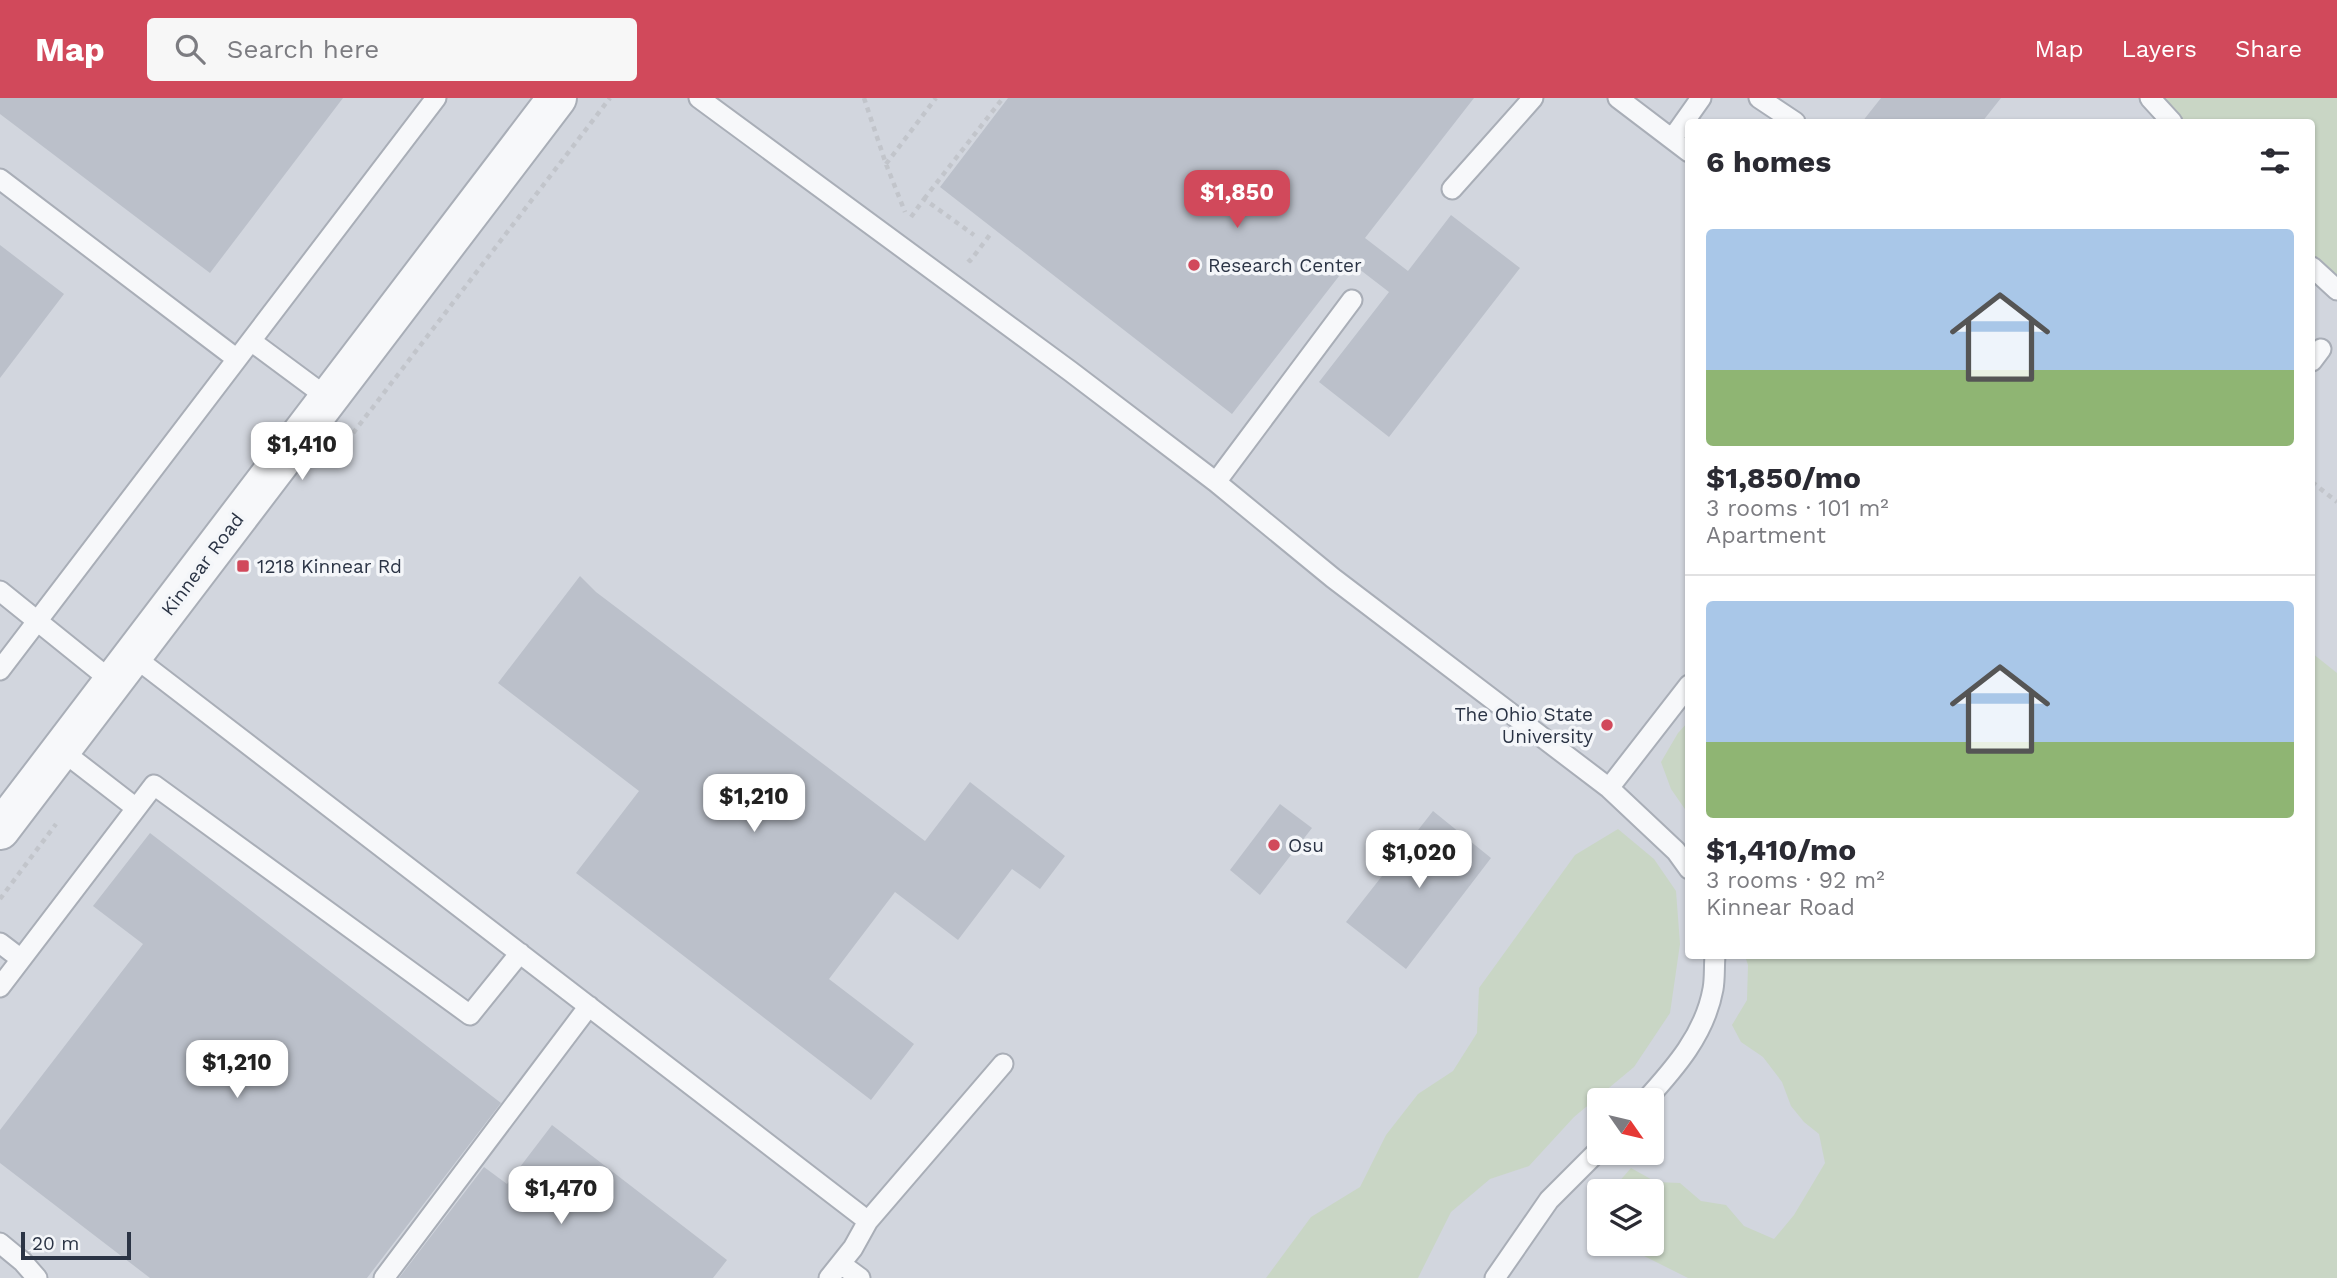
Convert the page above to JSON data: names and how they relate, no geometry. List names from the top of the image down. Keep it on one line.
{"streets":{"street":["Kinnear Road"]},"places":{"other":["Research Center","The Ohio State University","Osu"],"transit":["1218 Kinnear Rd"]},"scale_bar":"20 m","north":"bottom right","page":{"header":"Map","search":"Search here","nav":["Map","Layers","Share"],"heading":"6 homes","price":["$1,850","$1,410","$1,210","$1,020","$1,210","$1,470"],"list":[{"name":"$1,850/mo","note":"3 rooms · 101 m² · Apartment"},{"name":"$1,410/mo","note":"3 rooms · 92 m² · Kinnear Road"}],"scale":"20 m"}}
